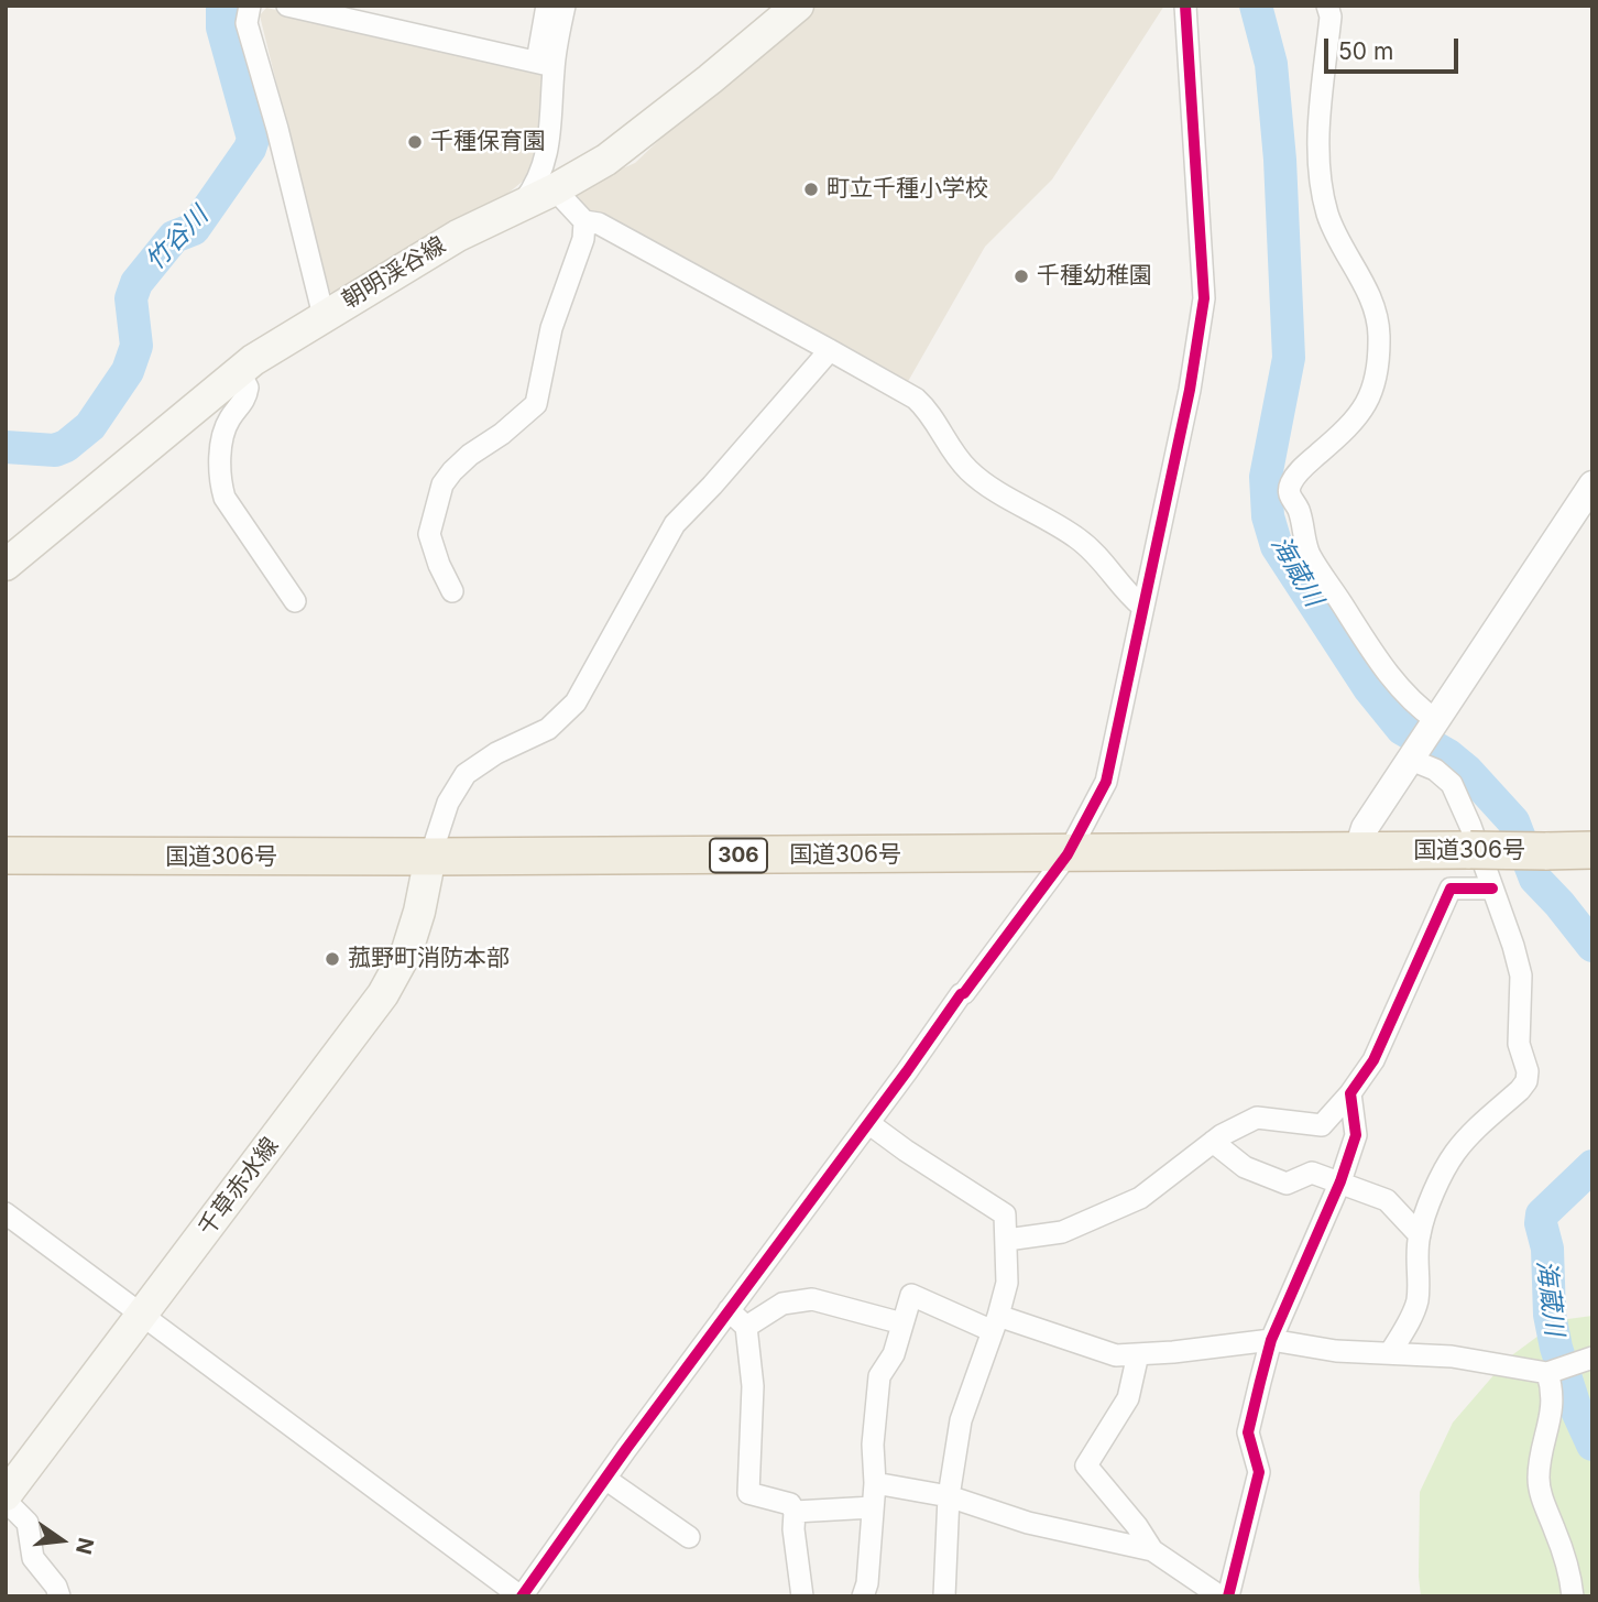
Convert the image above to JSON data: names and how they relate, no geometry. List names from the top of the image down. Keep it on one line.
{"streets":{"highway":["国道306号","306"],"main road":["朝明渓谷線","千草赤水線"]},"crossings":[["国道306号","千草赤水線"]],"water":["竹谷川","海蔵川"],"places":["千種保育園","町立千種小学校","千種幼稚園","菰野町消防本部"],"scale_bar":"50 m","north":"right"}
